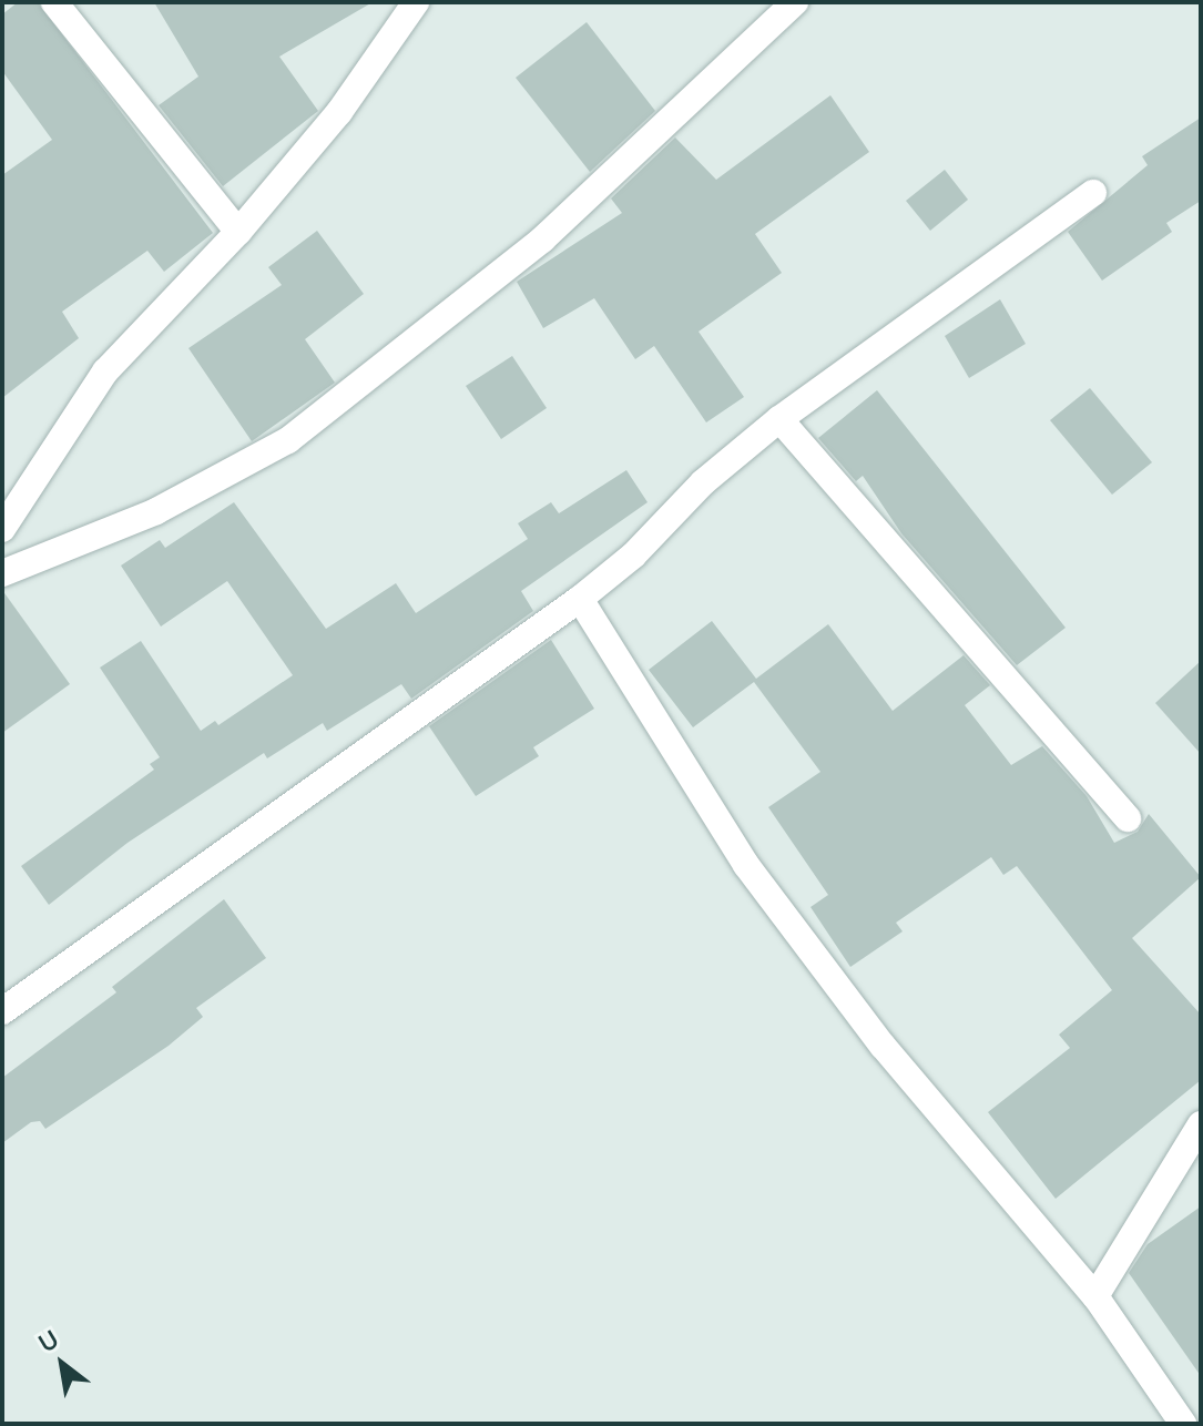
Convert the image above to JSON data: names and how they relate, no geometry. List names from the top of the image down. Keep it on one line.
{"north":"top left"}
